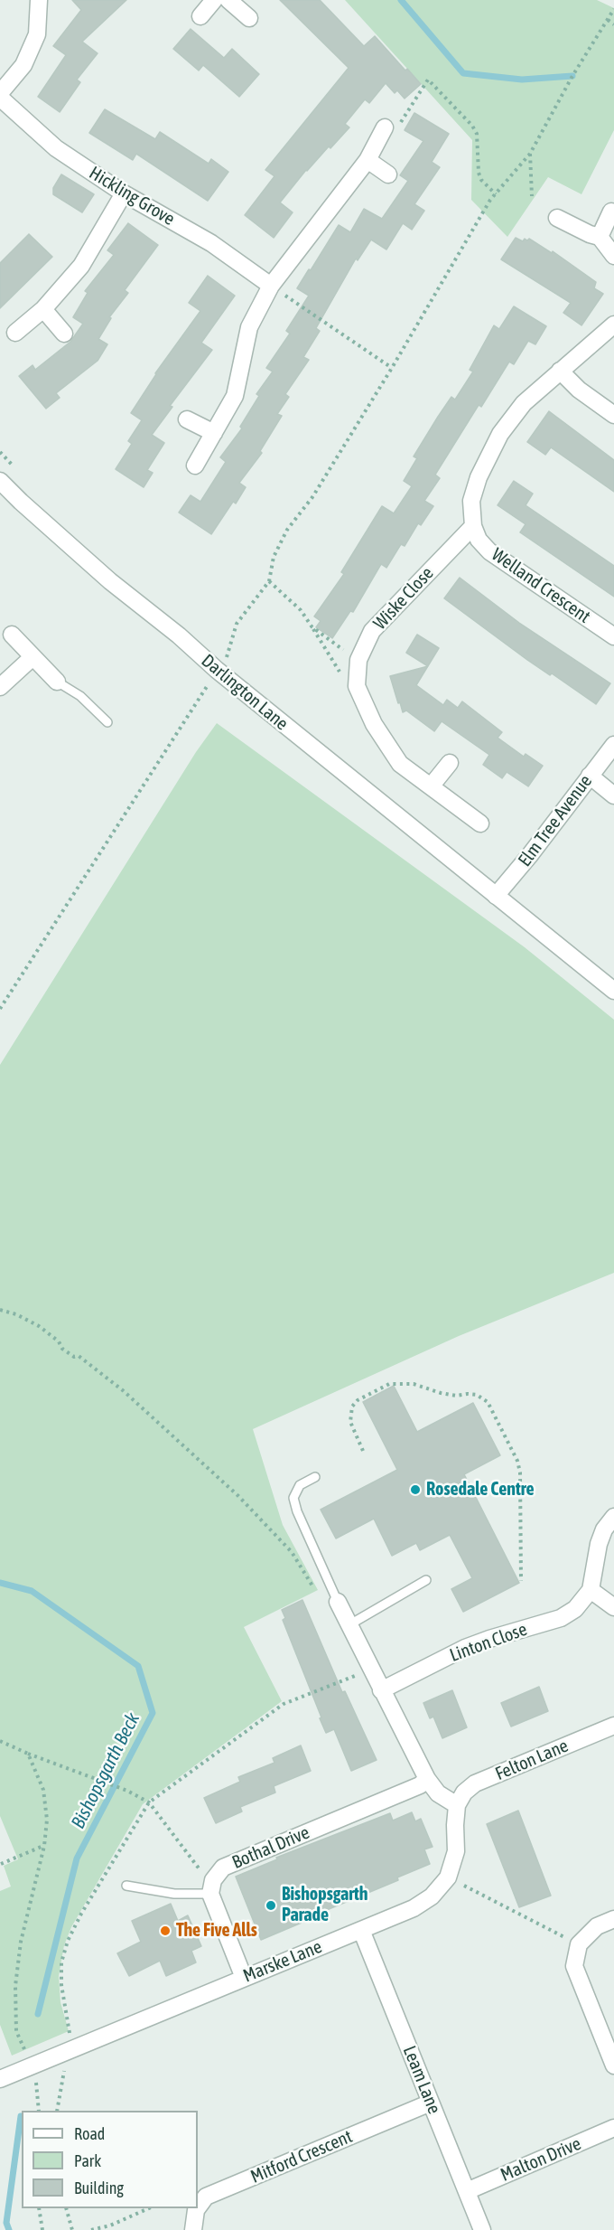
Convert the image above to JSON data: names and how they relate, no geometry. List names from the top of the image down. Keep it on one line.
{"streets":{"street":["Hickling Grove","Welland Crescent","Wiske Close","Darlington Lane","Elm Tree Avenue","Linton Close","Felton Lane","Bothal Drive","Marske Lane","Leam Lane","Mitford Crescent","Malton Drive"]},"crossings":[["Welland Crescent","Wiske Close"],["Darlington Lane","Elm Tree Avenue"],["Felton Lane","Marske Lane"],["Marske Lane","Leam Lane"],["Leam Lane","Mitford Crescent"],["Leam Lane","Malton Drive"]],"water":["Bishopsgarth Beck"],"places":["Rosedale Centre","Bishopsgarth Parade","The Five Alls"],"legend":["Road","Park","Building"]}
